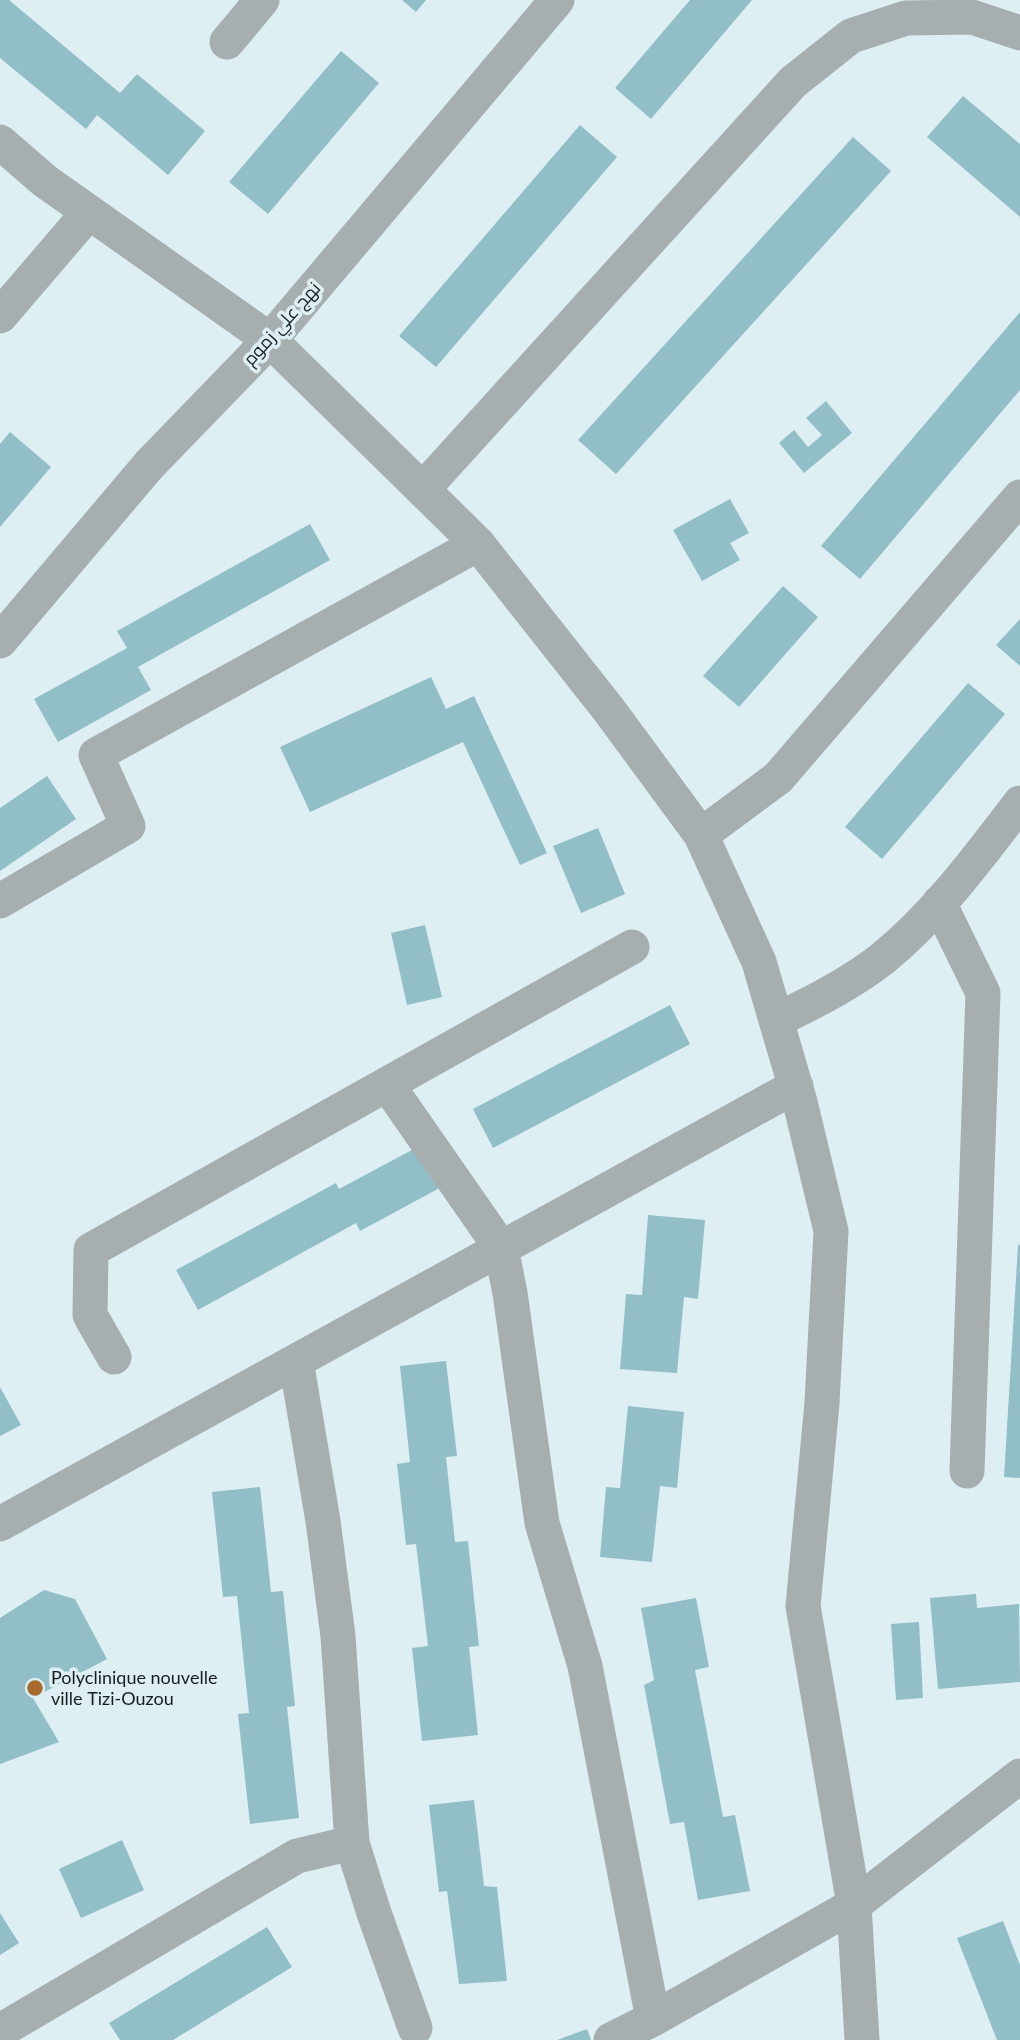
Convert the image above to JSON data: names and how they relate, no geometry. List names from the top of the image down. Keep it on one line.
{"streets":{"street":["نهج علي زموم"]},"places":["Polyclinique nouvelle ville Tizi-Ouzou"]}
